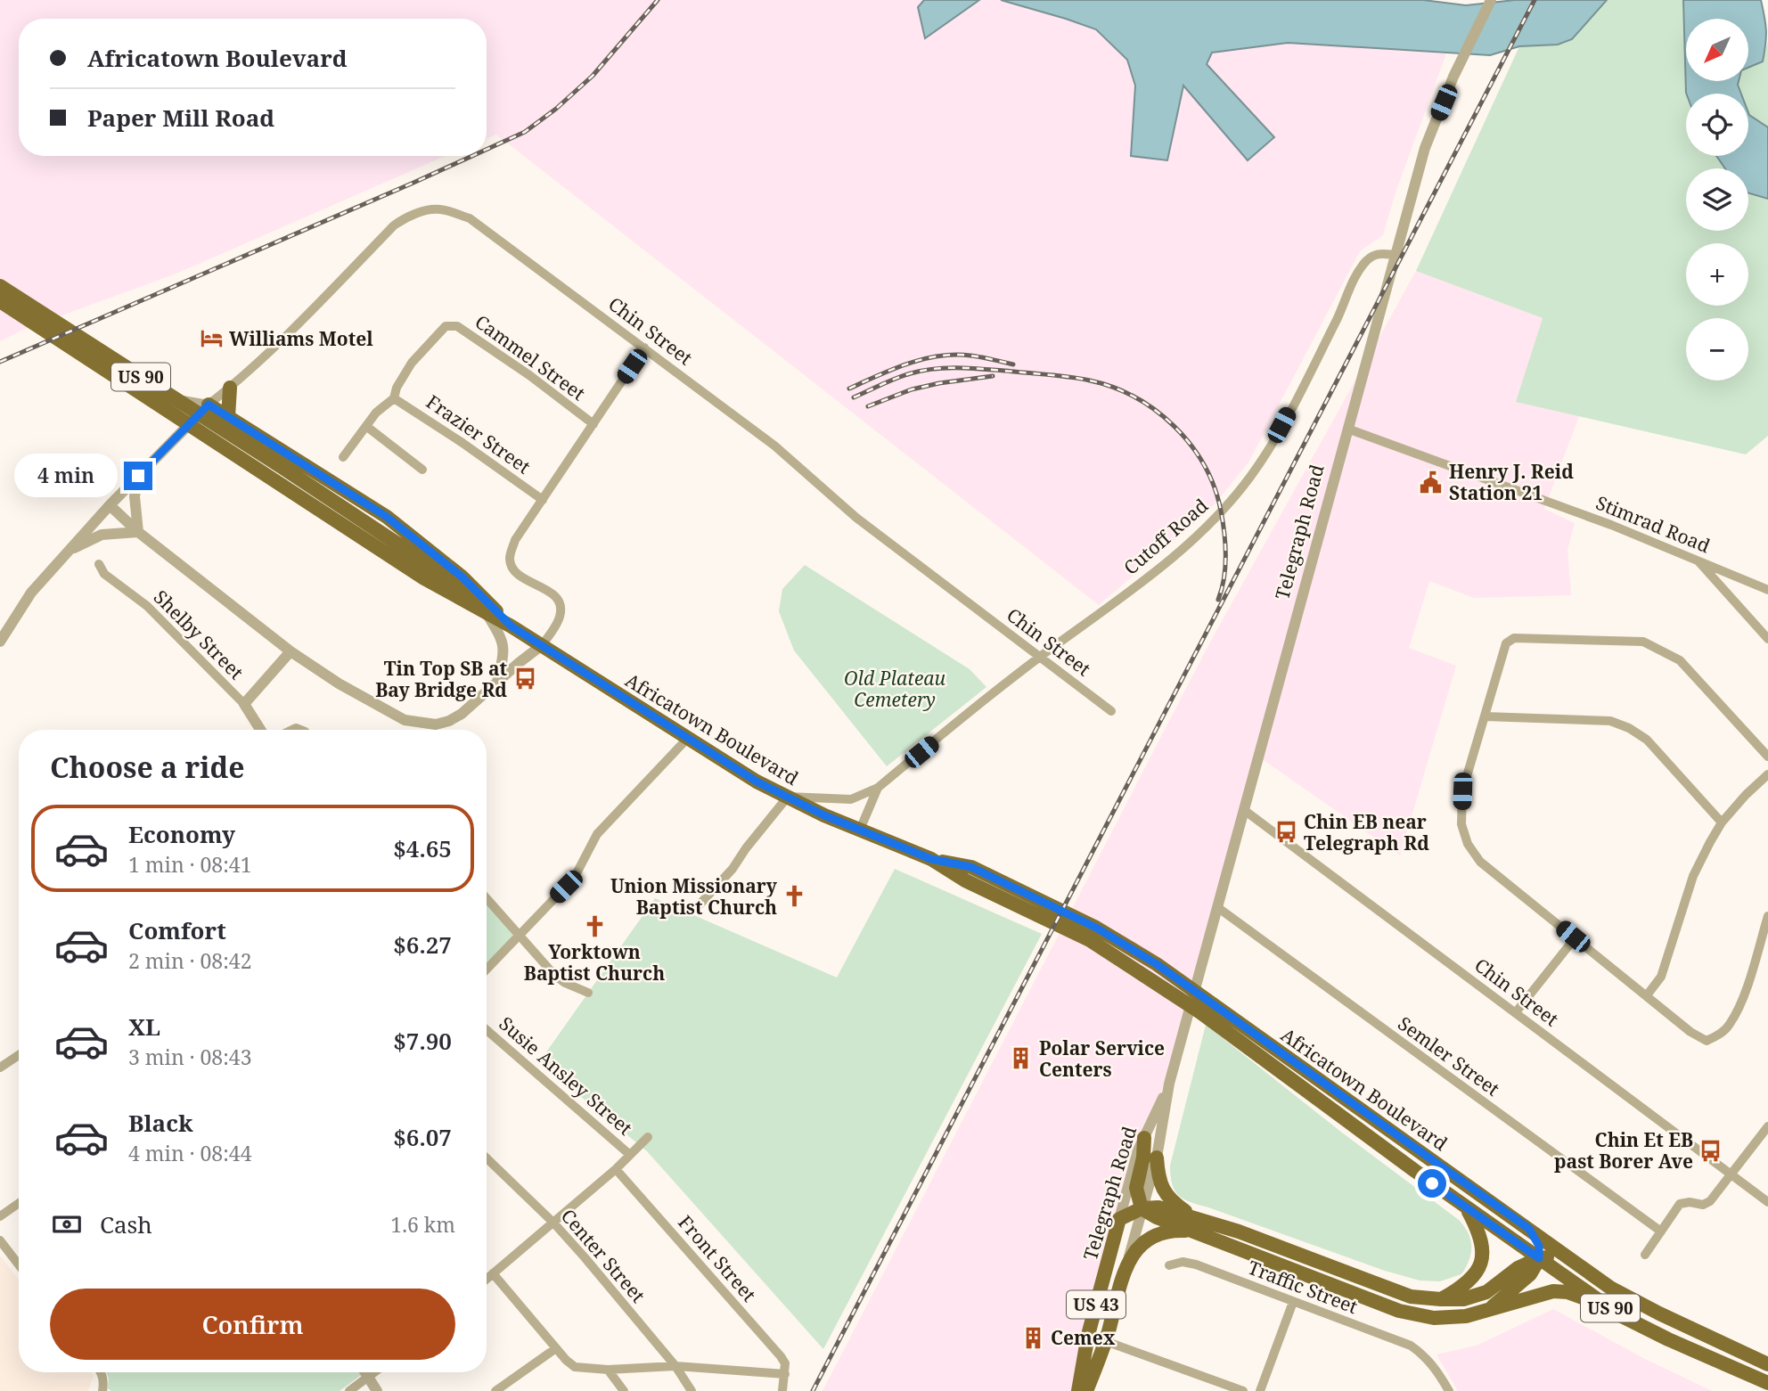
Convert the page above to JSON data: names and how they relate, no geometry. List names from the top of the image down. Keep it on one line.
{"streets":{"main road":["US 90","Telegraph Road","Africatown Boulevard","US 43"],"street":["Chin Street","Cammel Street","Frazier Street","Stimrad Road","Cutoff Road","Shelby Street","Semler Street","Susie Ansley Street","Center Street","Front Street","Traffic Street"]},"crossings":[["Chin Street","Telegraph Road"],["Chin Street","Cutoff Road"],["Cammel Street","Frazier Street"],["US 90","Africatown Boulevard"],["Stimrad Road","Telegraph Road"],["Telegraph Road","Cutoff Road"],["Telegraph Road","Semler Street"],["Cutoff Road","Africatown Boulevard"]],"parks":["Old Plateau Cemetery"],"places":{"hotel":["Williams Motel"],"public building":["Henry J. Reid Station 21"],"bus stop":["Tin Top SB at Bay Bridge Rd","Chin EB near Telegraph Rd","Chin Et EB past Borer Ave"],"church":["Union Missionary Baptist Church","Yorktown Baptist Church"],"building":["Polar Service Centers","Cemex"]},"north":"bottom left","page":{"map_buttons":["+","−"],"banner":["Africatown Boulevard","Paper Mill Road"],"bubble":"4 min","heading":"Choose a ride","list":[{"name":"Economy","note":"1 min · 08:41","value":"$4.65"},{"name":"Comfort","note":"2 min · 08:42","value":"$6.27"},{"name":"XL","note":"3 min · 08:43","value":"$7.90"},{"name":"Black","note":"4 min · 08:44","value":"$6.07"}],"pay":["Cash","1.6 km"],"buttons":"Confirm"}}
